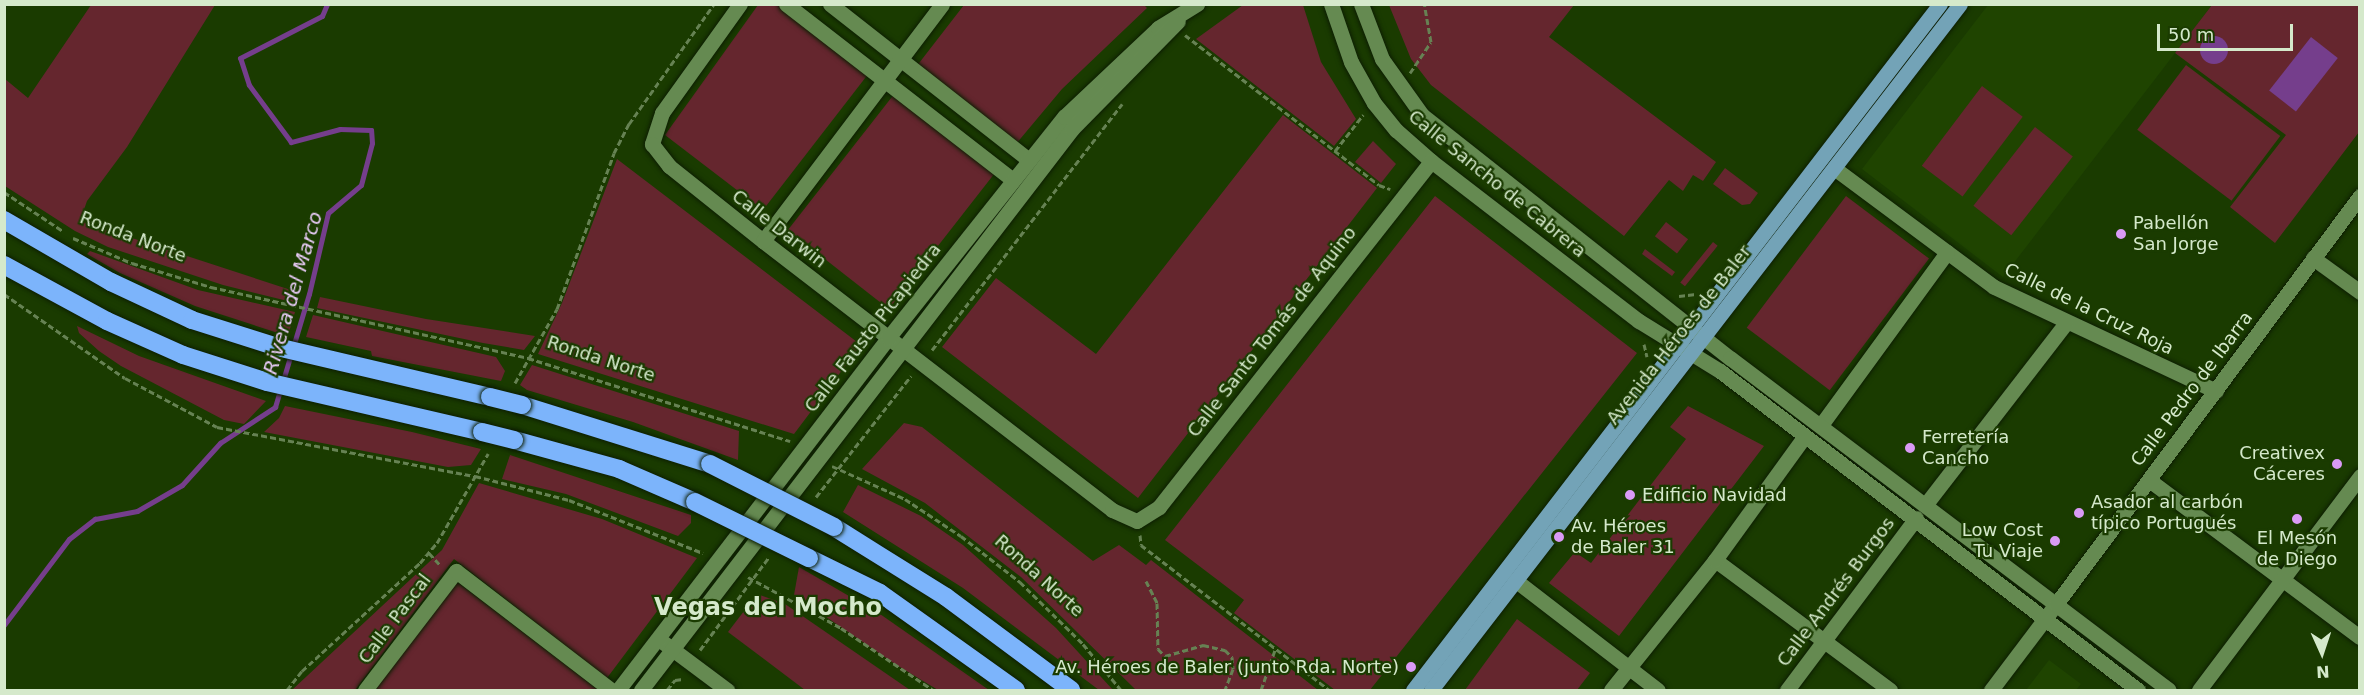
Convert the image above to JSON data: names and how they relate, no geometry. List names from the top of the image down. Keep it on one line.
{"streets":{"main road":["Avenida Héroes de Baler"],"street":["Calle Sancho de Cabrera","Calle Darwin","Calle de la Cruz Roja","Calle Fausto Picapiedra","Calle Santo Tomás de Aquino","Calle Pedro de Ibarra","Calle Andrés Burgos","Calle Pascal"],"path":["Ronda Norte"]},"crossings":[["Calle Sancho de Cabrera","Calle Santo Tomás de Aquino"],["Calle Sancho de Cabrera","Avenida Héroes de Baler"],["Calle Sancho de Cabrera","Calle Pedro de Ibarra"],["Calle Sancho de Cabrera","Calle Andrés Burgos"],["Calle Darwin","Calle Fausto Picapiedra"],["Ronda Norte","Calle Fausto Picapiedra"],["Calle de la Cruz Roja","Avenida Héroes de Baler"],["Calle de la Cruz Roja","Calle Pedro de Ibarra"]],"districts":["Vegas del Mocho"],"water":["Rivera del Marco"],"places":["Pabellón San Jorge","Ferretería Cancho","Creativex Cáceres","Edificio Navidad","Asador al carbón típico Portugués","El Mesón de Diego","Av. Héroes de Baler 31","Low Cost Tu Viaje","Av. Héroes de Baler (junto Rda. Norte)"],"scale_bar":"50 m","north":"bottom"}
